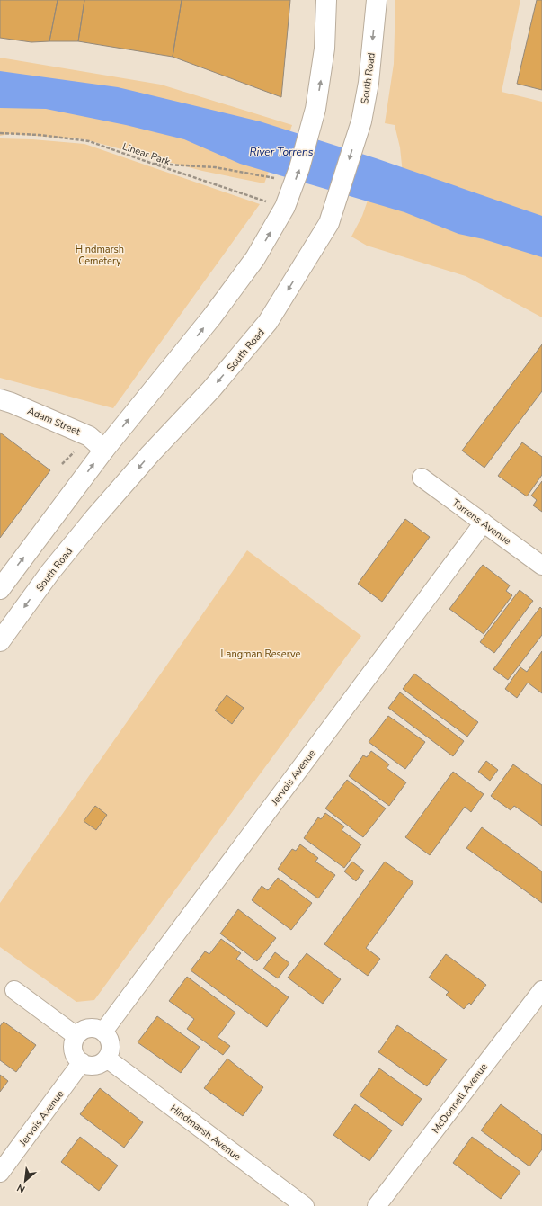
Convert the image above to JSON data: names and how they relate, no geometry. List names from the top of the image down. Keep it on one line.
{"streets":{"main road":["South Road","Adam Street"],"street":["Torrens Avenue","Jervois Avenue","McDonnell Avenue","Hindmarsh Avenue"],"path":["Linear Park"]},"crossings":[["Torrens Avenue","Jervois Avenue"],["Jervois Avenue","Hindmarsh Avenue"]],"water":["River Torrens"],"parks":["Hindmarsh Cemetery","Langman Reserve"],"north":"bottom left"}
